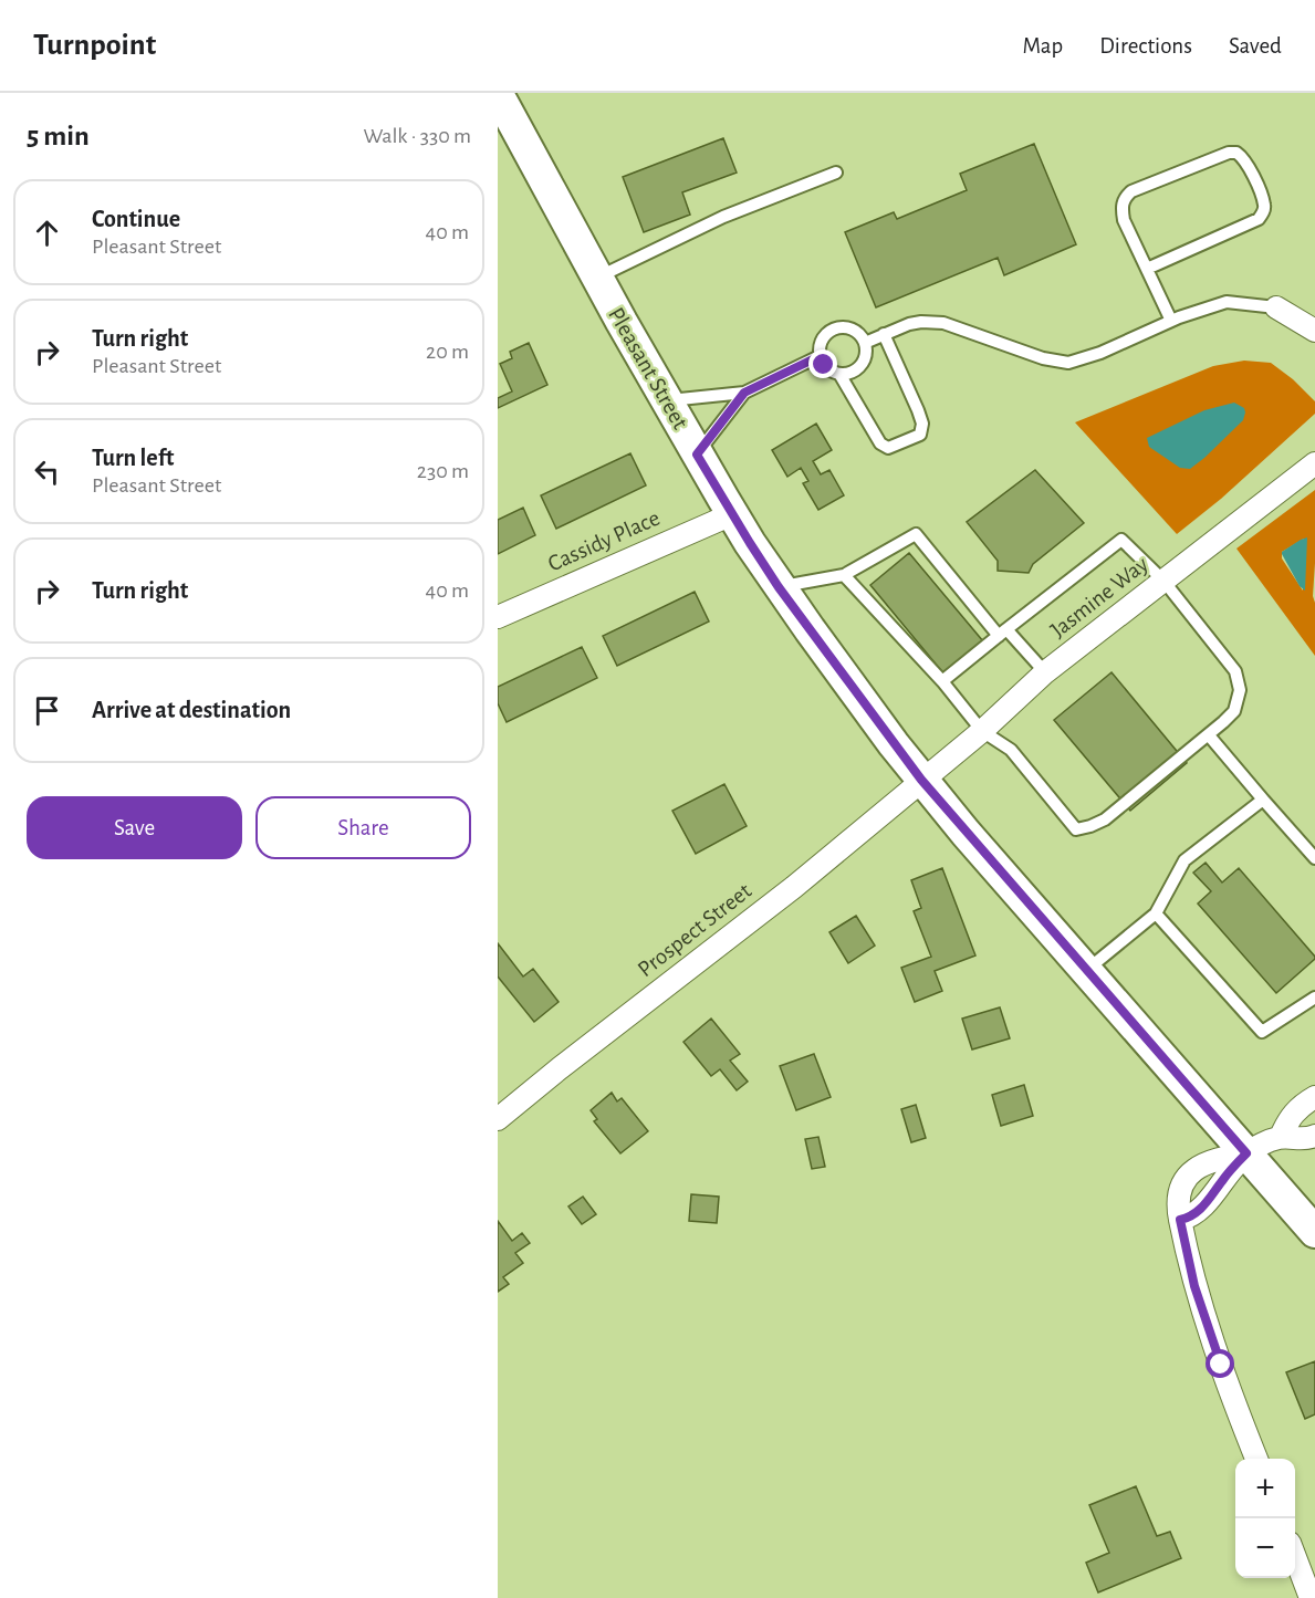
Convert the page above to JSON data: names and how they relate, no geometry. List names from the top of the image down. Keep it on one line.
{"streets":{"main road":["Pleasant Street"],"street":["Cassidy Place","Jasmine Way","Prospect Street"]},"crossings":[["Pleasant Street","Cassidy Place"],["Pleasant Street","Jasmine Way"],["Pleasant Street","Prospect Street"],["Jasmine Way","Prospect Street"]],"page":{"header":"Turnpoint","nav":["Map","Directions","Saved"],"heading":["5 min","Walk · 330 m"],"list":[["Continue","Pleasant Street","40 m"],["Turn right","Pleasant Street","20 m"],["Turn left","Pleasant Street","230 m"],["Turn right","40 m"],"Arrive at destination"],"buttons":["Save","Share"],"map_buttons":["+","−"]}}
